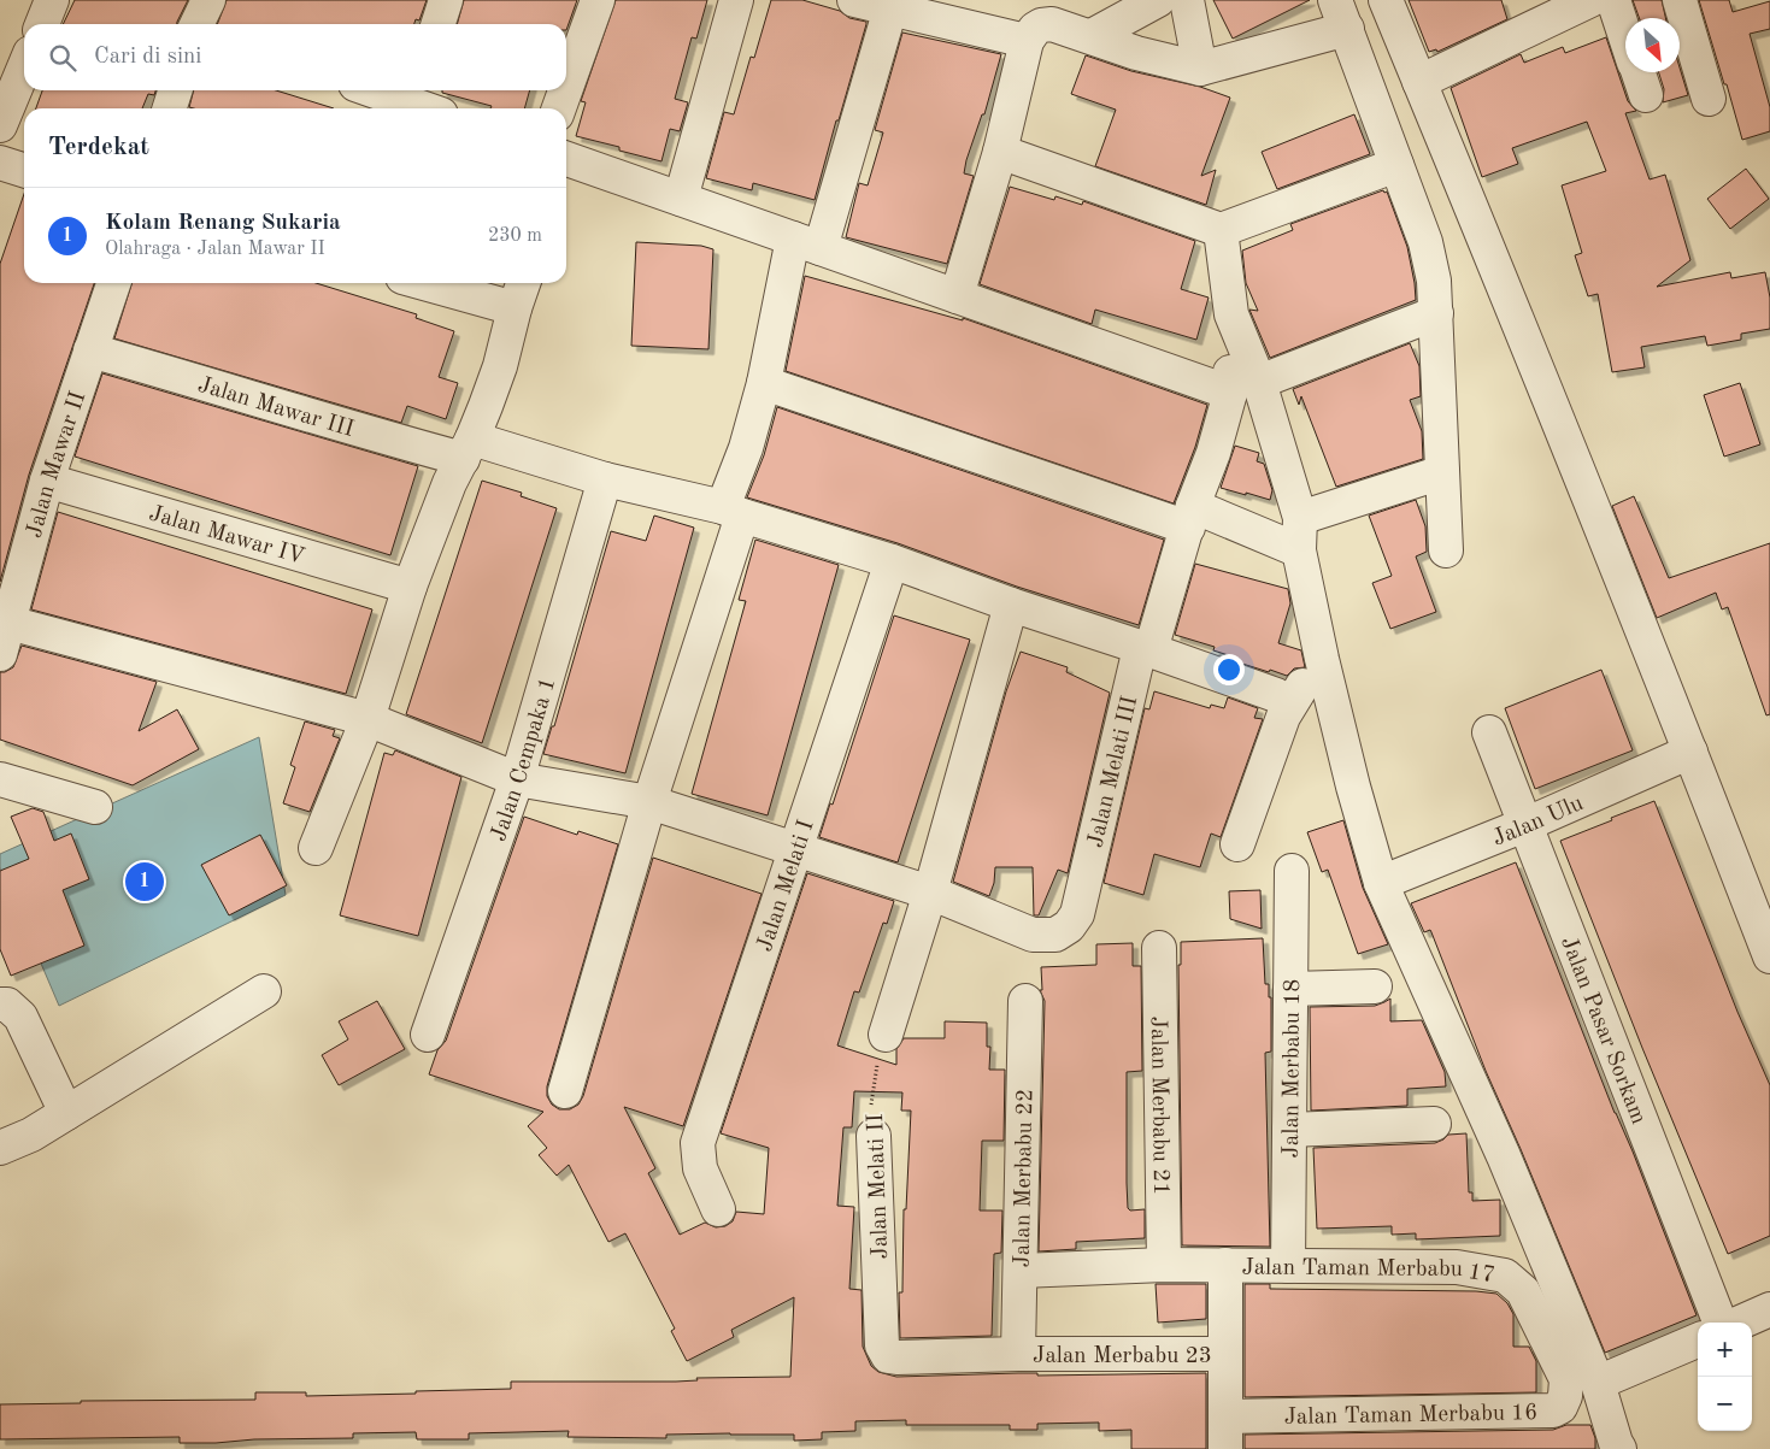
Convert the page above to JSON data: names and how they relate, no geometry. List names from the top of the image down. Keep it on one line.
{"streets":{"street":["Jalan Mawar III","Jalan Mawar II","Jalan Mawar IV","Jalan Cempaka 1","Jalan Melati III","Jalan Ulu","Jalan Melati I","Jalan Pasar Sorkam","Jalan Merbabu 18","Jalan Merbabu 21","Jalan Merbabu 22","Jalan Melati II","Jalan Taman Merbabu 17","Jalan Merbabu 23","Jalan Taman Merbabu 16"]},"crossings":[["Jalan Mawar III","Jalan Mawar II"],["Jalan Mawar III","Jalan Cempaka 1"],["Jalan Mawar III","Jalan Melati III"],["Jalan Mawar III","Jalan Melati I"],["Jalan Mawar II","Jalan Mawar IV"],["Jalan Mawar II","Jalan Melati III"],["Jalan Cempaka 1","Jalan Melati III"],["Jalan Melati III","Jalan Melati I"],["Jalan Ulu","Jalan Pasar Sorkam"],["Jalan Merbabu 18","Jalan Taman Merbabu 17"],["Jalan Merbabu 21","Jalan Taman Merbabu 17"],["Jalan Merbabu 22","Jalan Melati II"],["Jalan Merbabu 22","Jalan Taman Merbabu 17"],["Jalan Merbabu 22","Jalan Merbabu 23"],["Jalan Melati II","Jalan Merbabu 23"],["Jalan Taman Merbabu 17","Jalan Taman Merbabu 16"]],"north":"bottom right","page":{"search":"Cari di sini","heading":"Terdekat","list":[{"mark":"1","name":"Kolam Renang Sukaria","note":"Olahraga · Jalan Mawar II","value":"230 m"}],"pins":"1","map_buttons":["+","−"]}}
